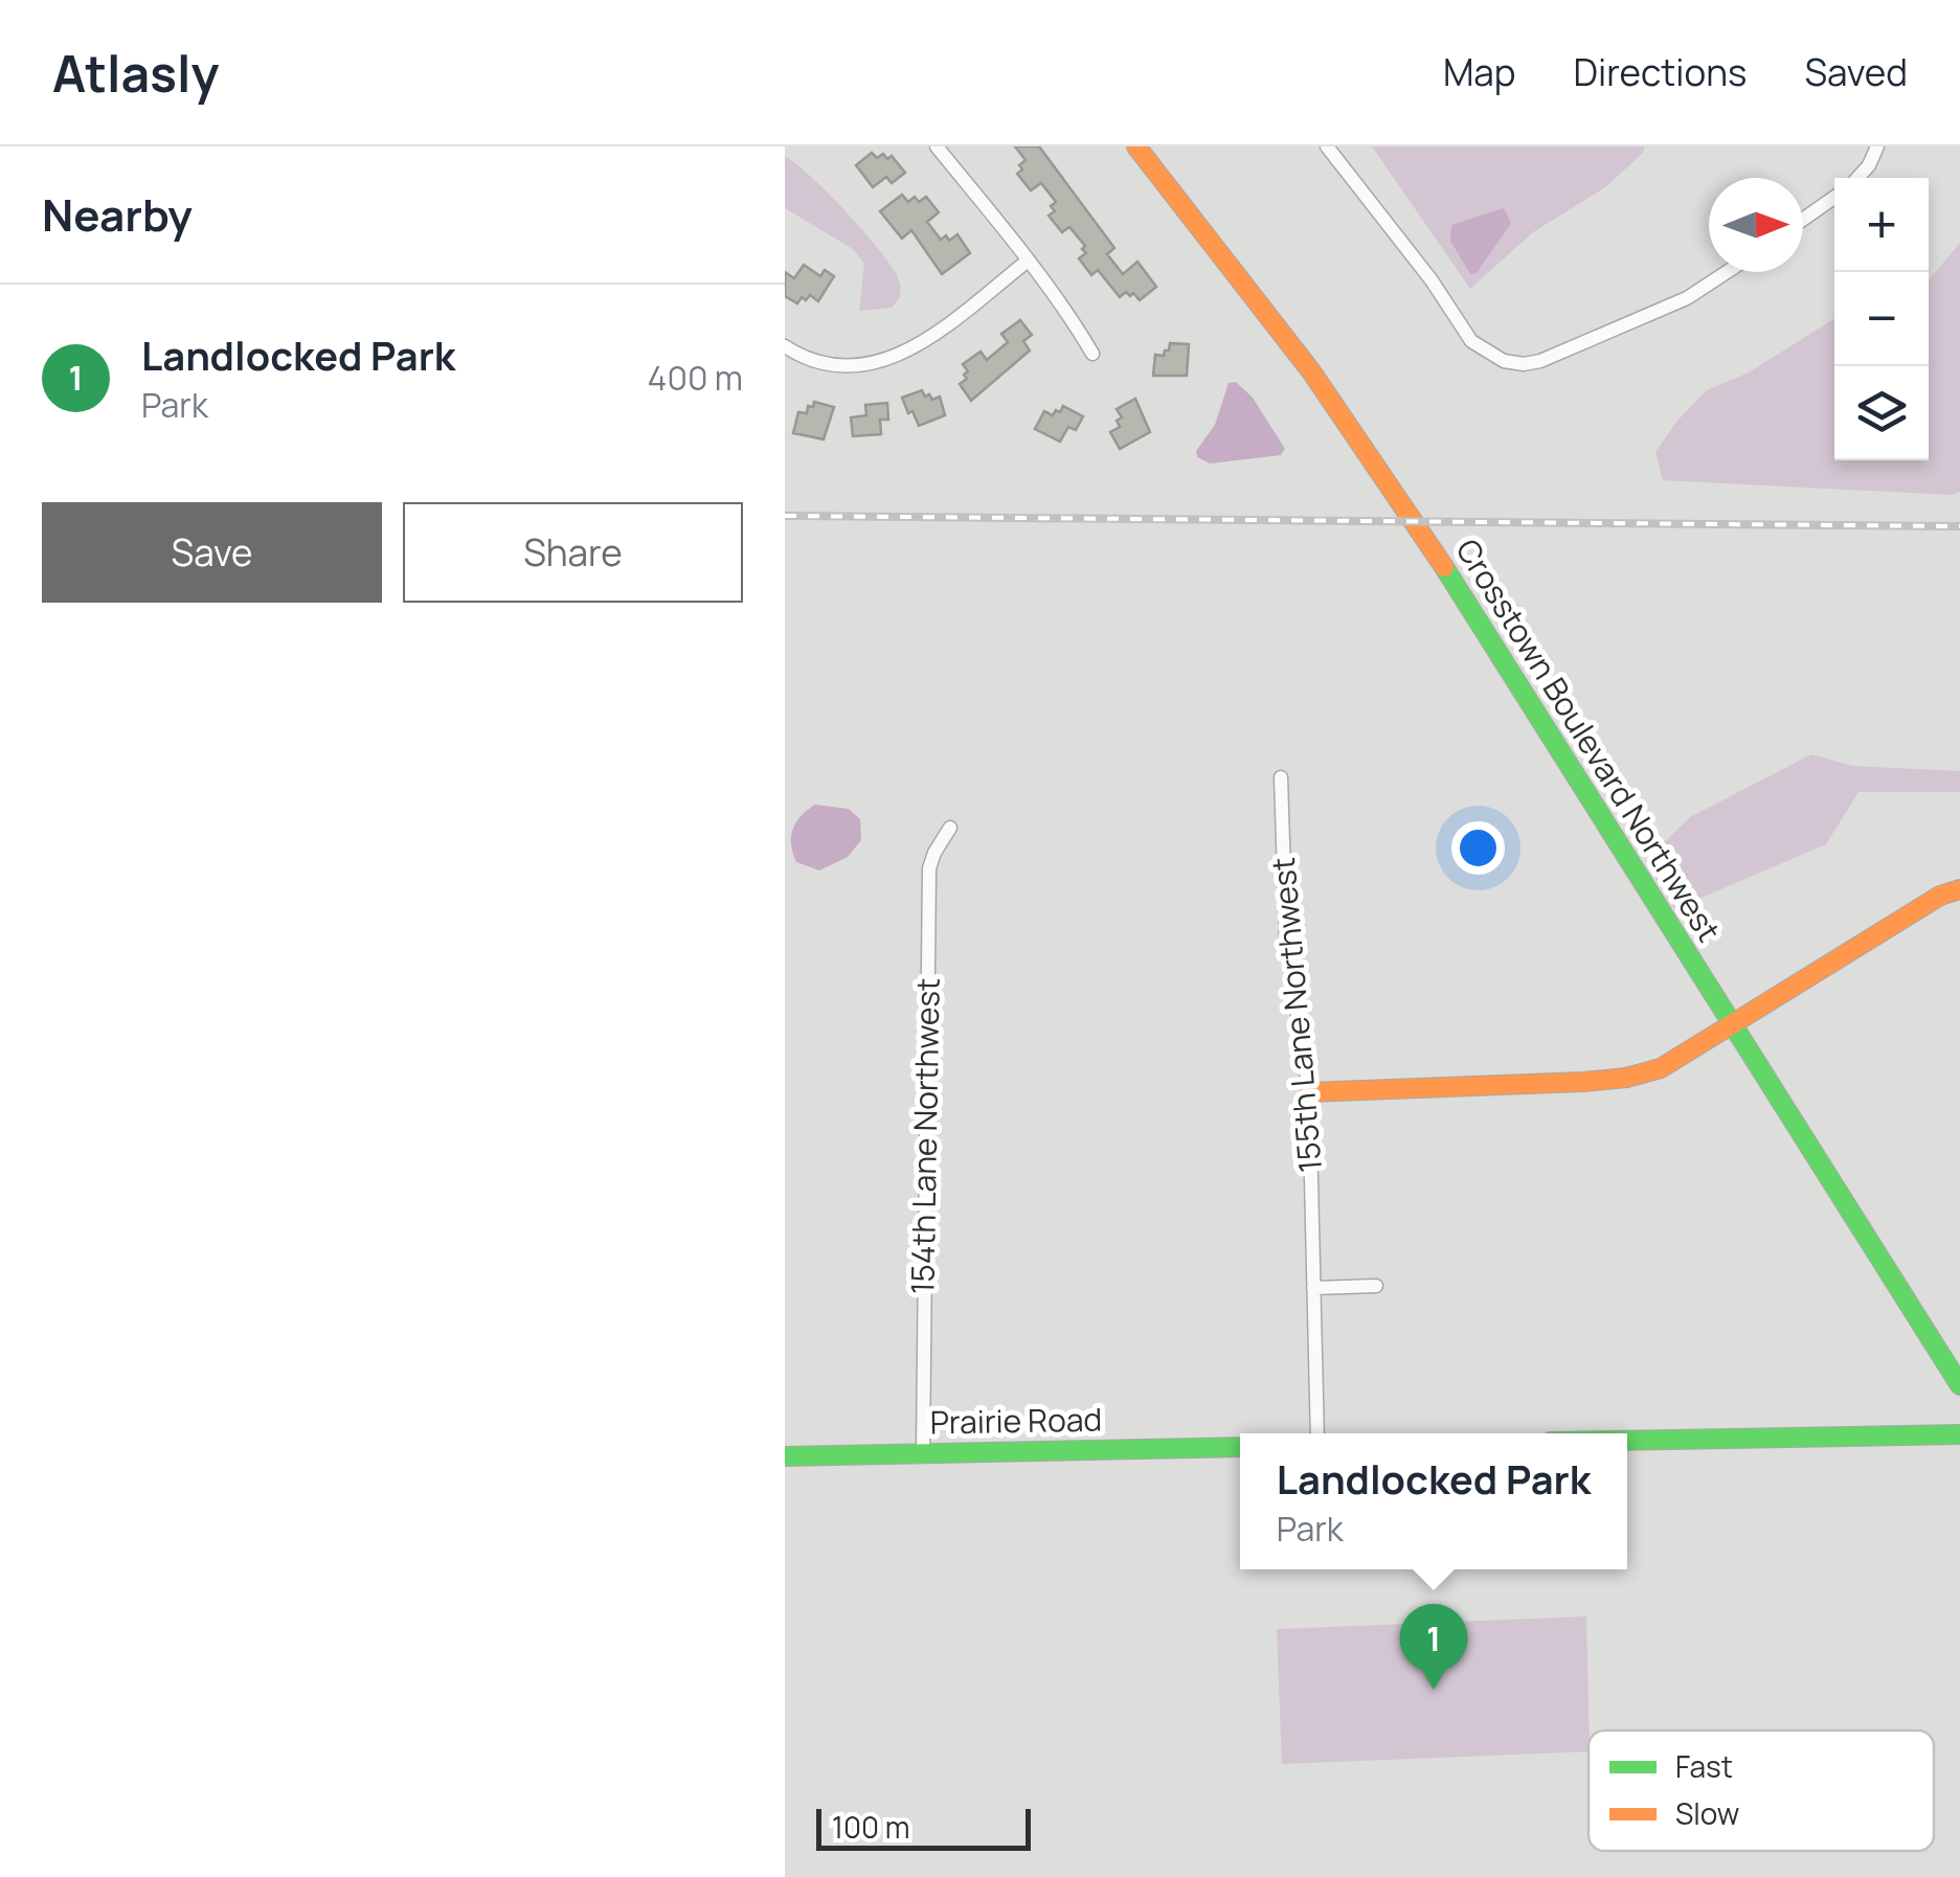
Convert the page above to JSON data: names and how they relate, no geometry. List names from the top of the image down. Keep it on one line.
{"streets":{"street":["Crosstown Boulevard Northwest","155th Lane Northwest","154th Lane Northwest","Prairie Road"]},"crossings":[["154th Lane Northwest","Prairie Road"]],"legend":["Fast","Slow"],"scale_bar":"100 m","north":"right","page":{"header":"Atlasly","nav":["Map","Directions","Saved"],"heading":"Nearby","map_buttons":["+","−"],"list":[{"mark":"1","name":"Landlocked Park","note":"Park","value":"400 m"}],"buttons":["Save","Share"],"popup":["Landlocked Park","Park"],"pins":"1","scale":"100 m"}}
